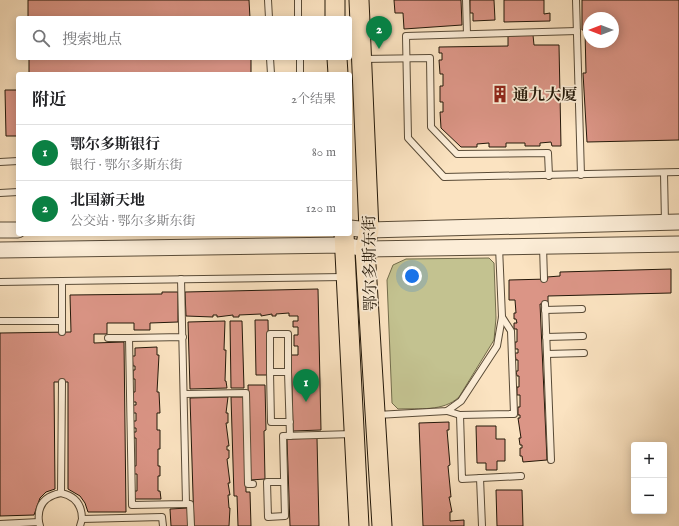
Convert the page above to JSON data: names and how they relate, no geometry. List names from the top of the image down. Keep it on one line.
{"streets":{"main road":["鄂尔多斯东街"]},"places":{"building":["通九大厦"]},"north":"left","page":{"pins":["2","1"],"search":"搜索地点","heading":["附近","2个结果"],"list":[{"mark":"1","name":"鄂尔多斯银行","note":"银行 · 鄂尔多斯东街","value":"80 m"},{"mark":"2","name":"北国新天地","note":"公交站 · 鄂尔多斯东街","value":"120 m"}],"map_buttons":["+","−"]}}
